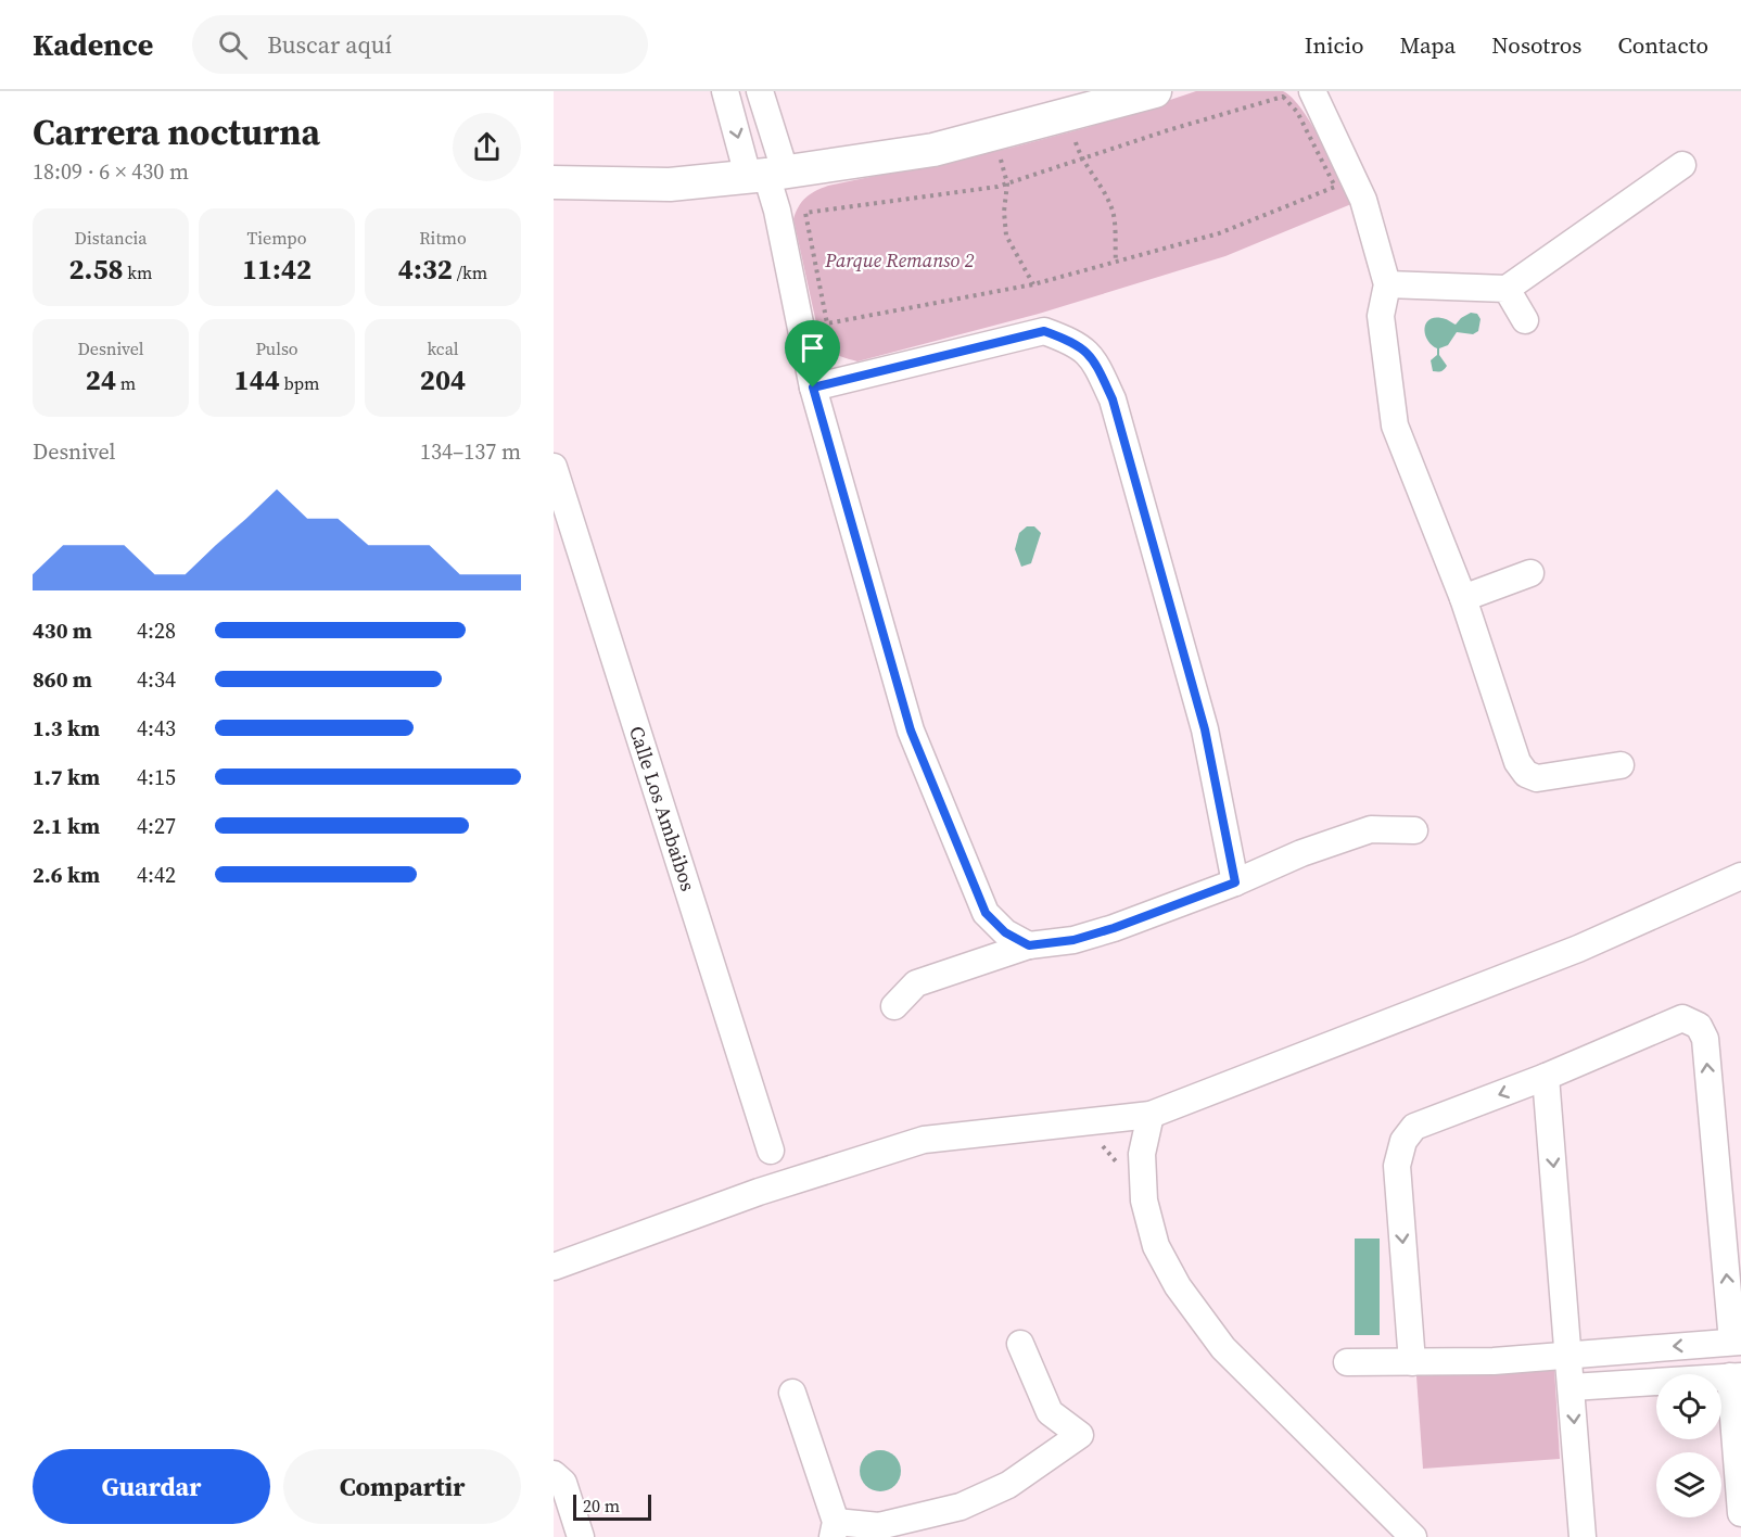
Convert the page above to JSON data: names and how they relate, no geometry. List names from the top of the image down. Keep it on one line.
{"streets":{"street":["Calle Los Ambaibos"]},"parks":["Parque Remanso 2"],"scale_bar":"20 m","page":{"header":"Kadence","search":"Buscar aquí","nav":["Inicio","Mapa","Nosotros","Contacto"],"heading":["Carrera nocturna","18:09 · 6 × 430 m"],"stats":[["Distancia","2.58 km"],["Tiempo","11:42"],["Ritmo","4:32 /km"],["Desnivel","24 m"],["Pulso","144 bpm"],["kcal","204"]],"chart":["Desnivel","134–137 m"],"list":[{"name":"430 m","note":"4:28"},{"name":"860 m","note":"4:34"},{"name":"1.3 km","note":"4:43"},{"name":"1.7 km","note":"4:15"},{"name":"2.1 km","note":"4:27"},{"name":"2.6 km","note":"4:42"}],"buttons":["Guardar","Compartir"],"scale":"20 m"}}
